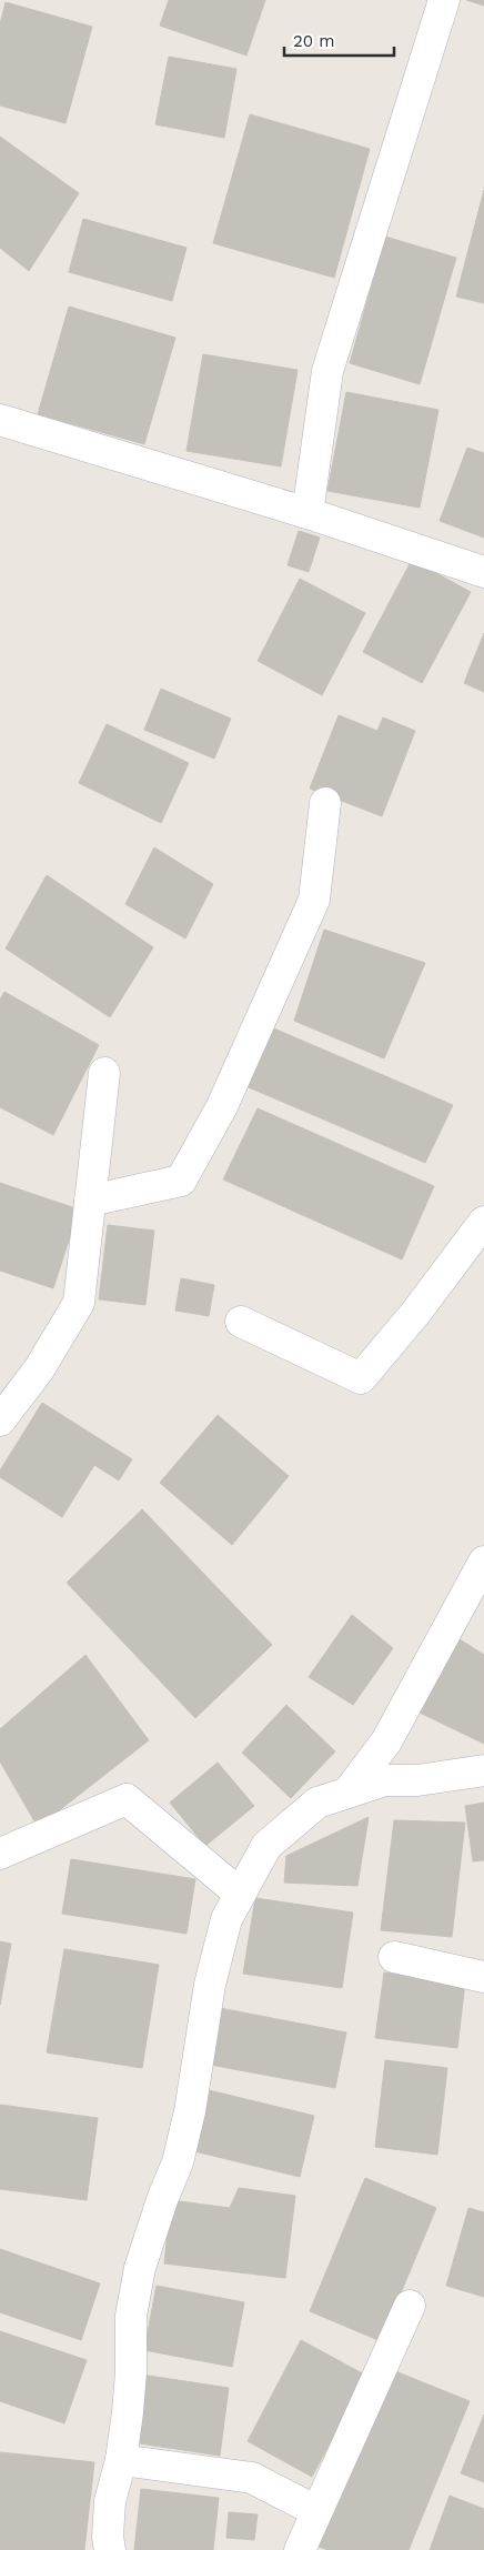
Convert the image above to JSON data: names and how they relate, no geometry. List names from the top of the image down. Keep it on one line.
{"scale_bar":"20 m"}
